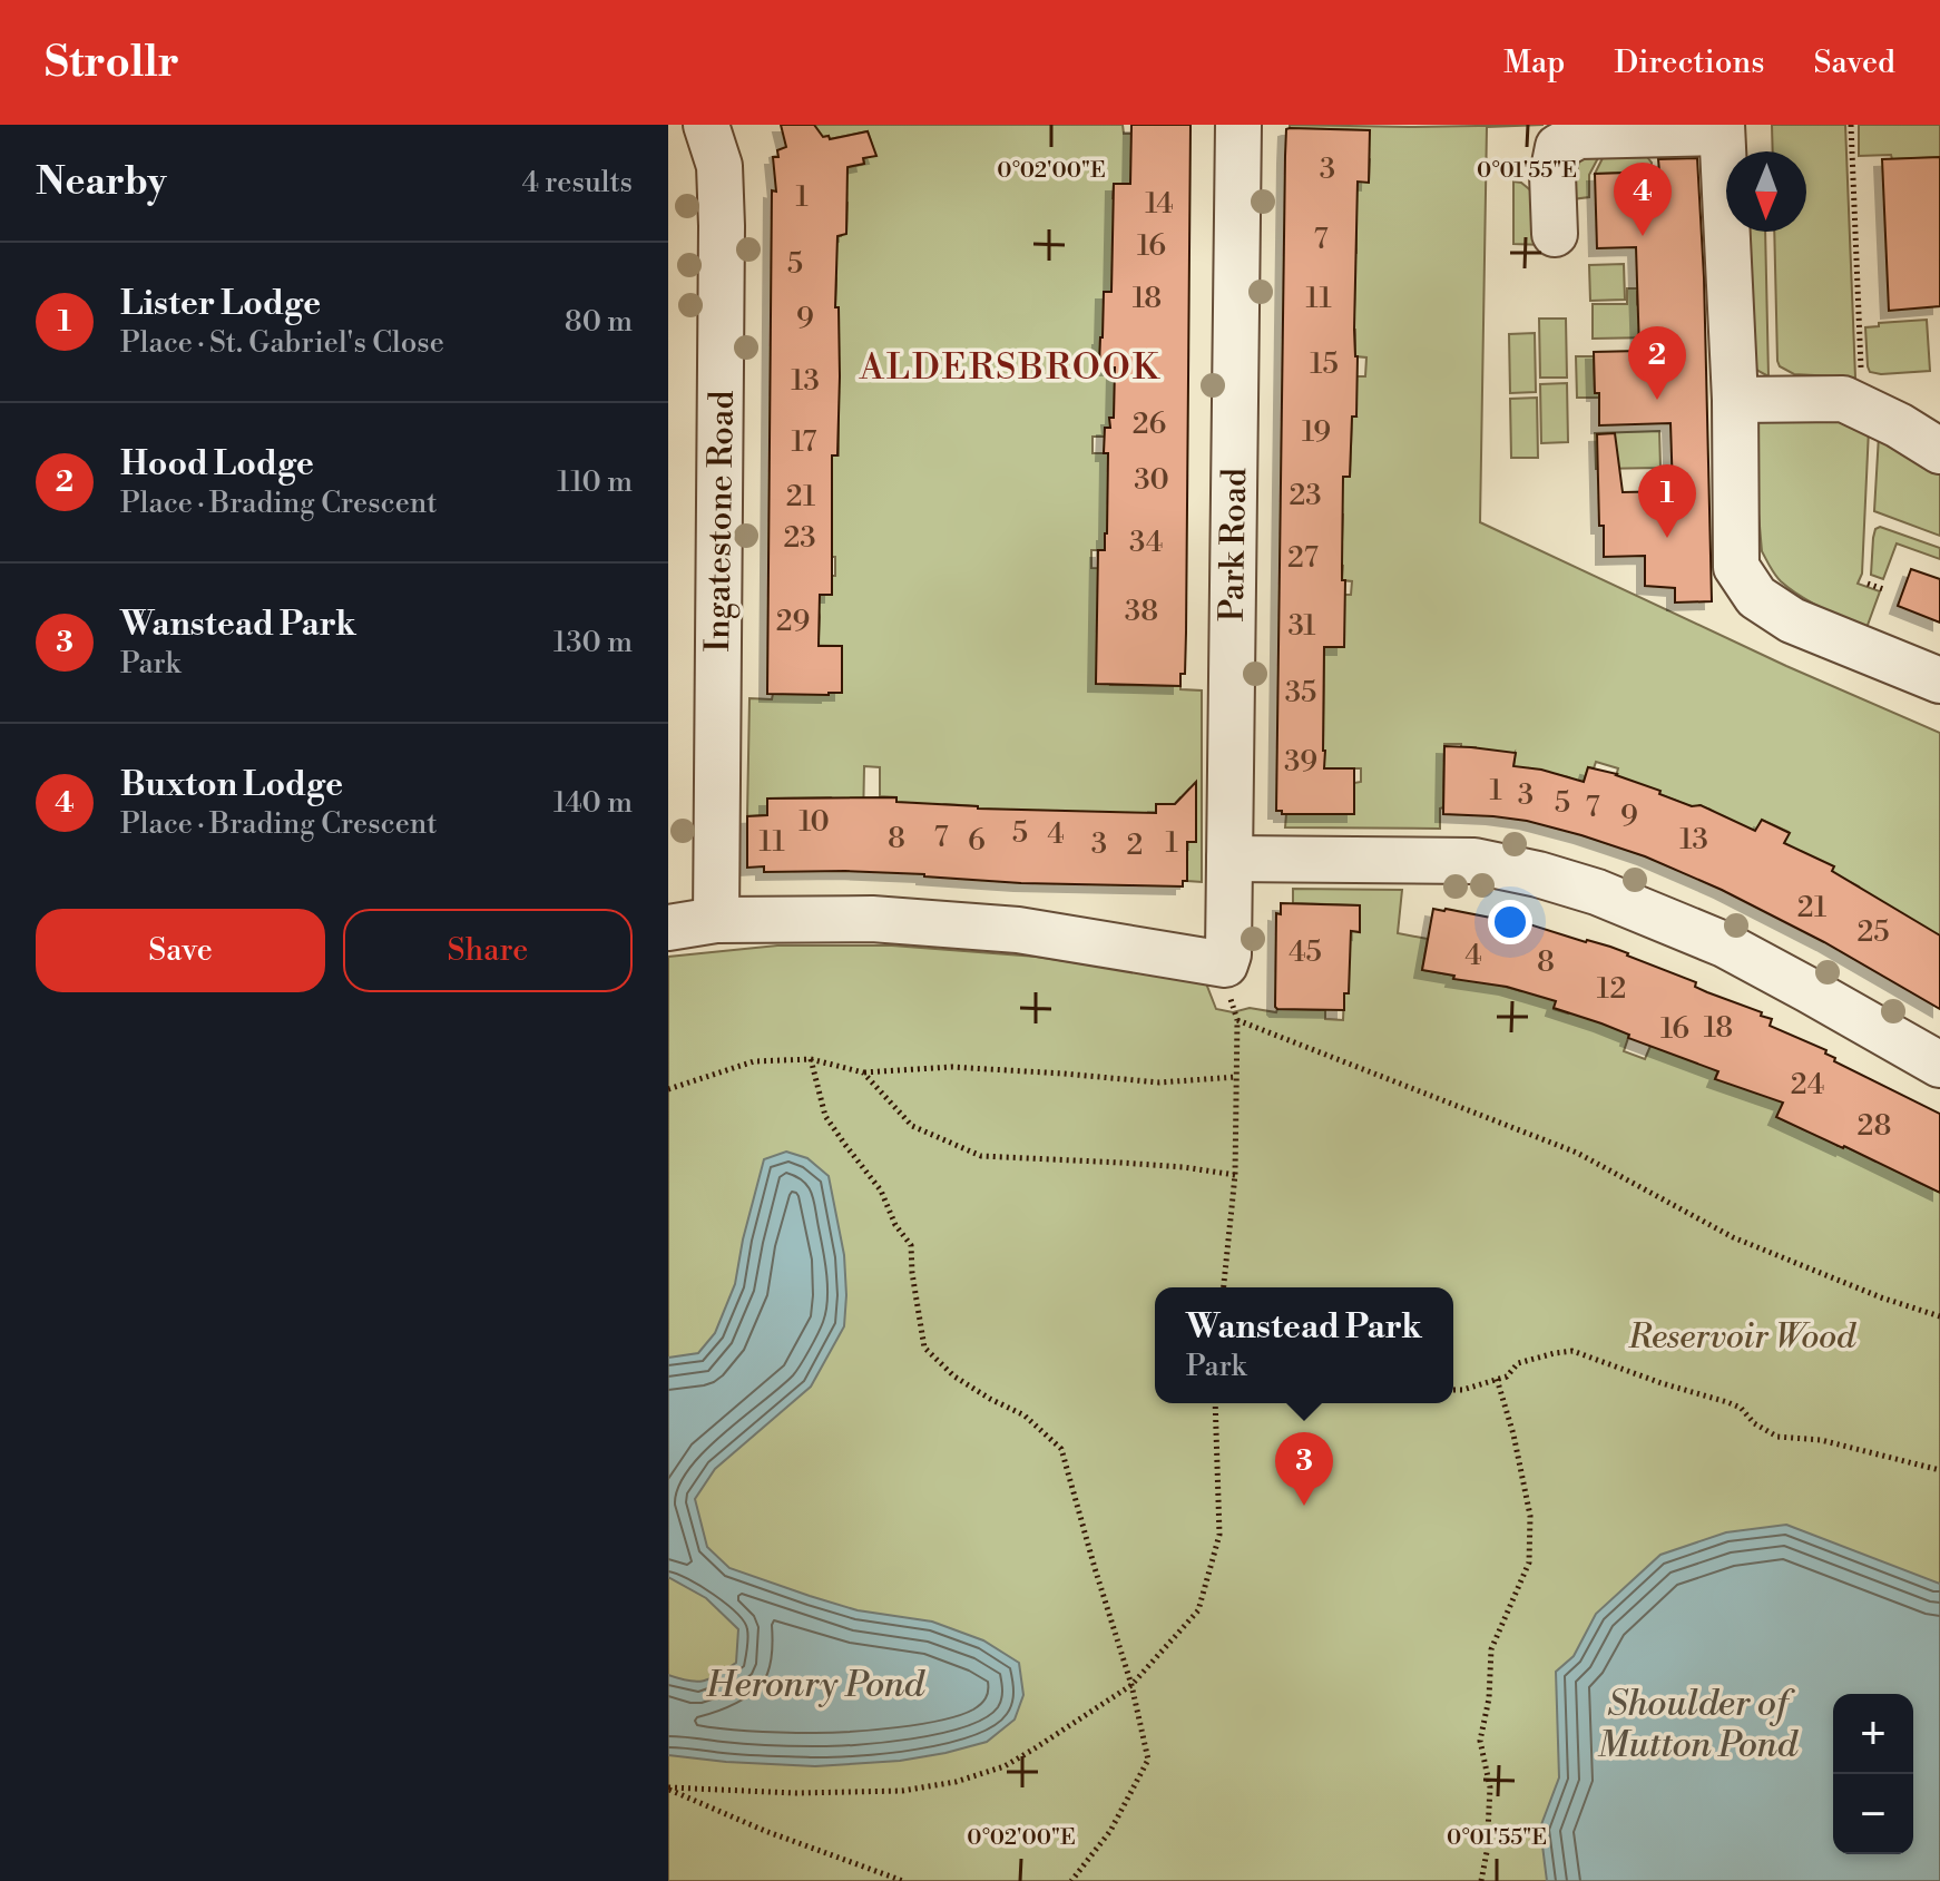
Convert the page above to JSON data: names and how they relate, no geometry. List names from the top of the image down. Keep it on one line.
{"streets":{"street":["Ingatestone Road","Park Road"]},"districts":["ALDERSBROOK"],"water":["Heronry Pond","Shoulder of Mutton Pond"],"parks":["Reservoir Wood"],"house_numbers":["3","1","14","7","16","5","18","11","9","15","13","26","19","17","30","23","21","23","34","27","38","29","31","35","39","1","3","5","7","9","10","5","4","7","8","13","6","11","1","3","2","21","25","45","4","8","12","18","16","24","28"],"north":"bottom","page":{"header":"Strollr","nav":["Map","Directions","Saved"],"heading":["Nearby","4 results"],"pins":["4","2","1","3"],"list":[{"mark":"1","name":"Lister Lodge","note":"Place · St. Gabriel's Close","value":"80 m"},{"mark":"2","name":"Hood Lodge","note":"Place · Brading Crescent","value":"110 m"},{"mark":"3","name":"Wanstead Park","note":"Park","value":"130 m"},{"mark":"4","name":"Buxton Lodge","note":"Place · Brading Crescent","value":"140 m"}],"buttons":["Save","Share"],"popup":["Wanstead Park","Park"],"map_buttons":["+","−"]},"coordinates":["0°02'00\"E","0°01'55\"E"]}
